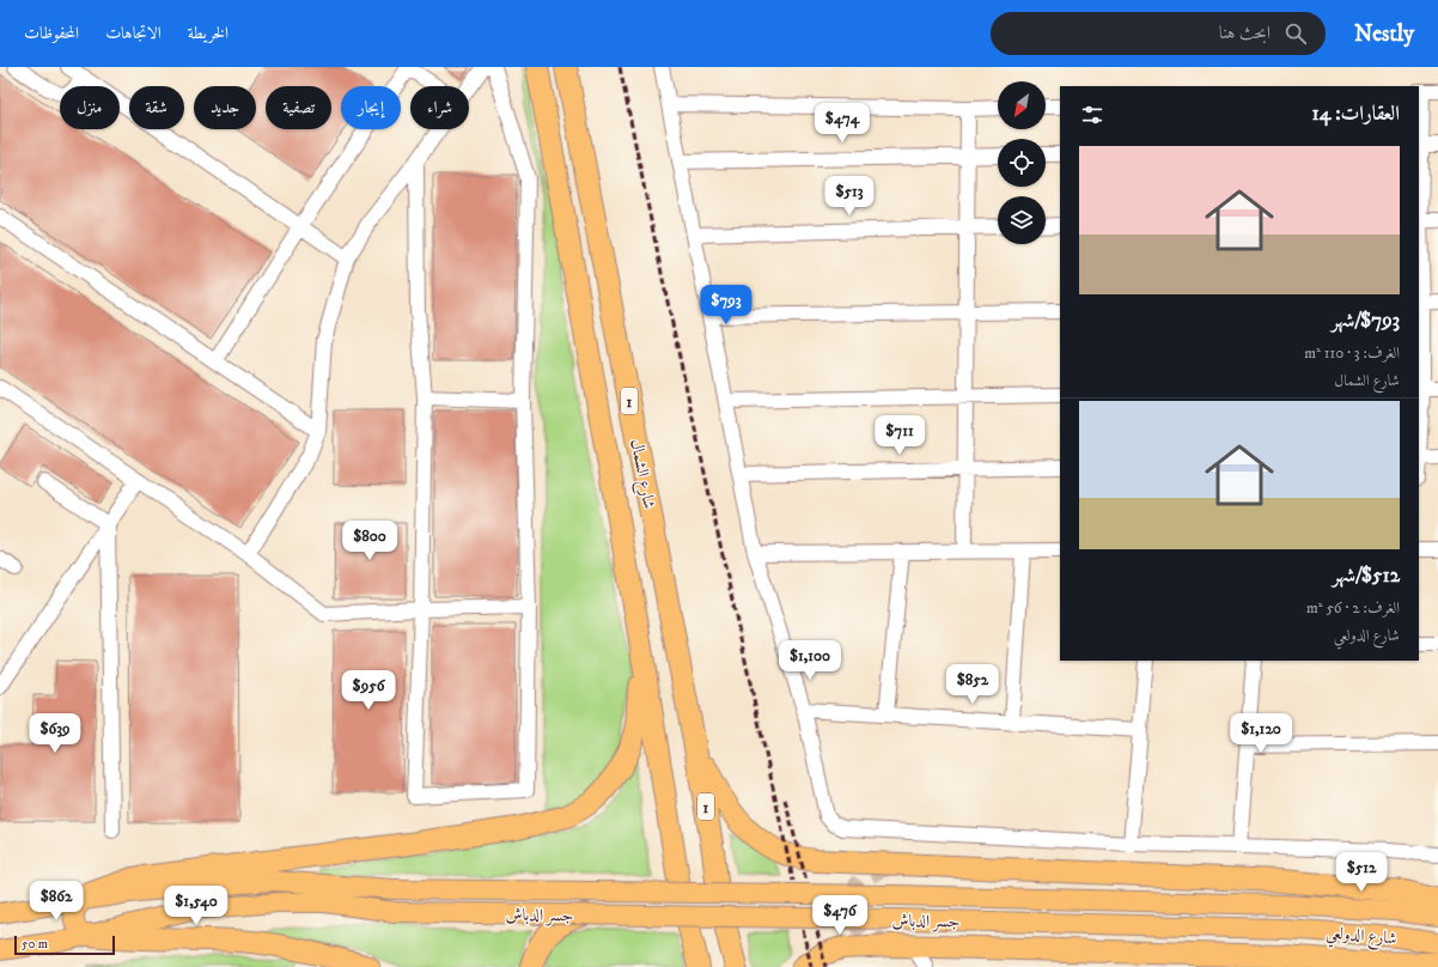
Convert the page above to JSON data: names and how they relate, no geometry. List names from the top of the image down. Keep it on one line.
{"streets":{"highway":["1","شارع الشمال"],"main road":["جسر الدباش","شارع الدولعي"]},"crossings":[["جسر الدباش","شارع الدولعي"]],"scale_bar":"50 m","north":"bottom left","page":{"header":"Nestly","search":"ابحث هنا","nav":["الخريطة","الاتجاهات","المحفوظات"],"chip":["شراء","إيجار","تصفية","جديد","شقة","منزل"],"heading":"العقارات: 14","price":["$474","$513","$793","$711","$800","$1,100","$852","$956","$639","$1,120","$512","$862","$1,540","$476"],"list":[{"name":"$793/شهر","note":"الغرف: 3 · 110 m² · شارع الشمال"},{"name":"$512/شهر","note":"الغرف: 2 · 56 m² · شارع الدولعي"}],"scale":"50 m"}}
